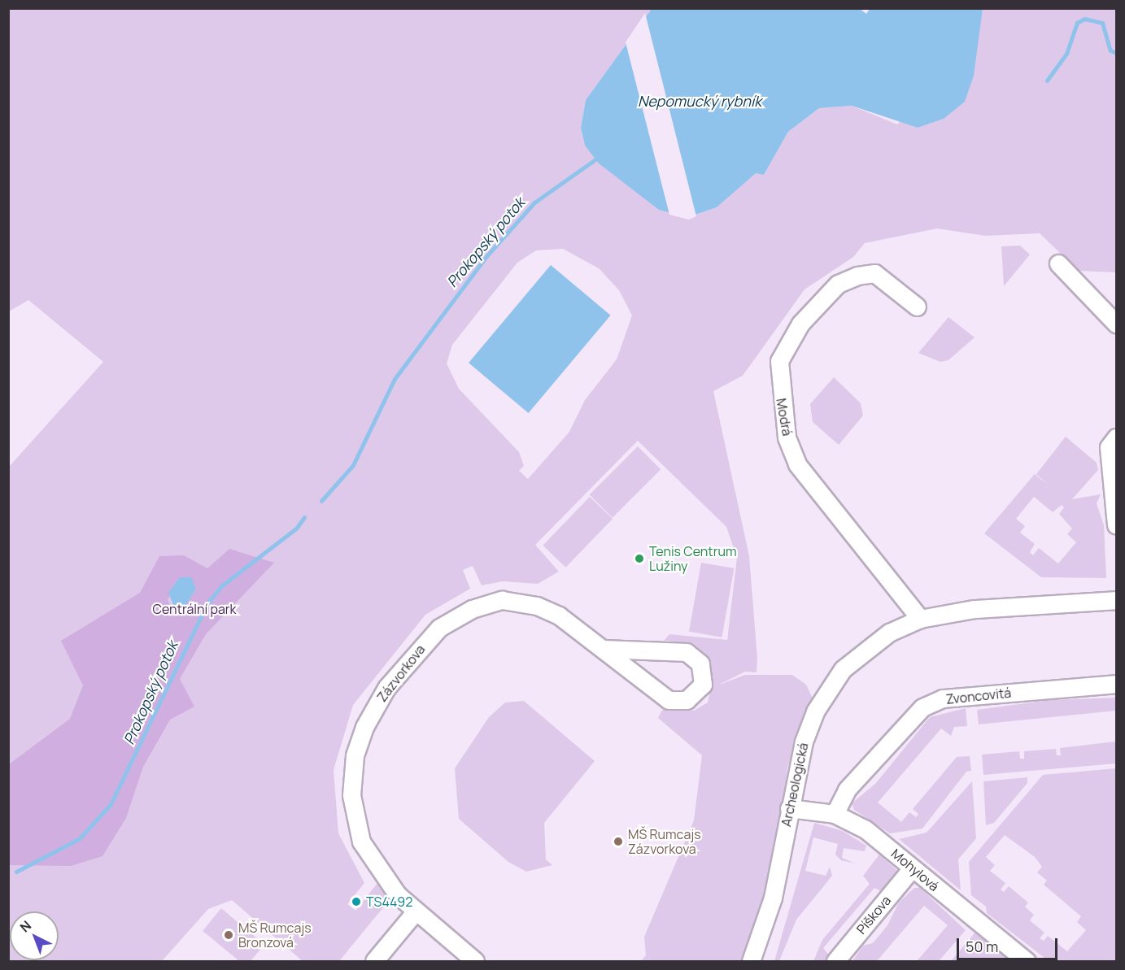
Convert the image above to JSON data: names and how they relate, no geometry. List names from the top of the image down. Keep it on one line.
{"streets":{"street":["Modrá","Zázvorkova","Zvoncovitá","Archeologická","Mohylová","Píškova"]},"crossings":[["Modrá","Archeologická"],["Zvoncovitá","Mohylová"],["Archeologická","Mohylová"],["Mohylová","Píškova"]],"water":["Nepomucký rybník","Prokopský potok"],"parks":["Centrální park"],"places":["Tenis Centrum Lužiny","MŠ Rumcajs Zázvorkova","TS4492","MŠ Rumcajs Bronzová"],"scale_bar":"50 m","north":"top left"}
